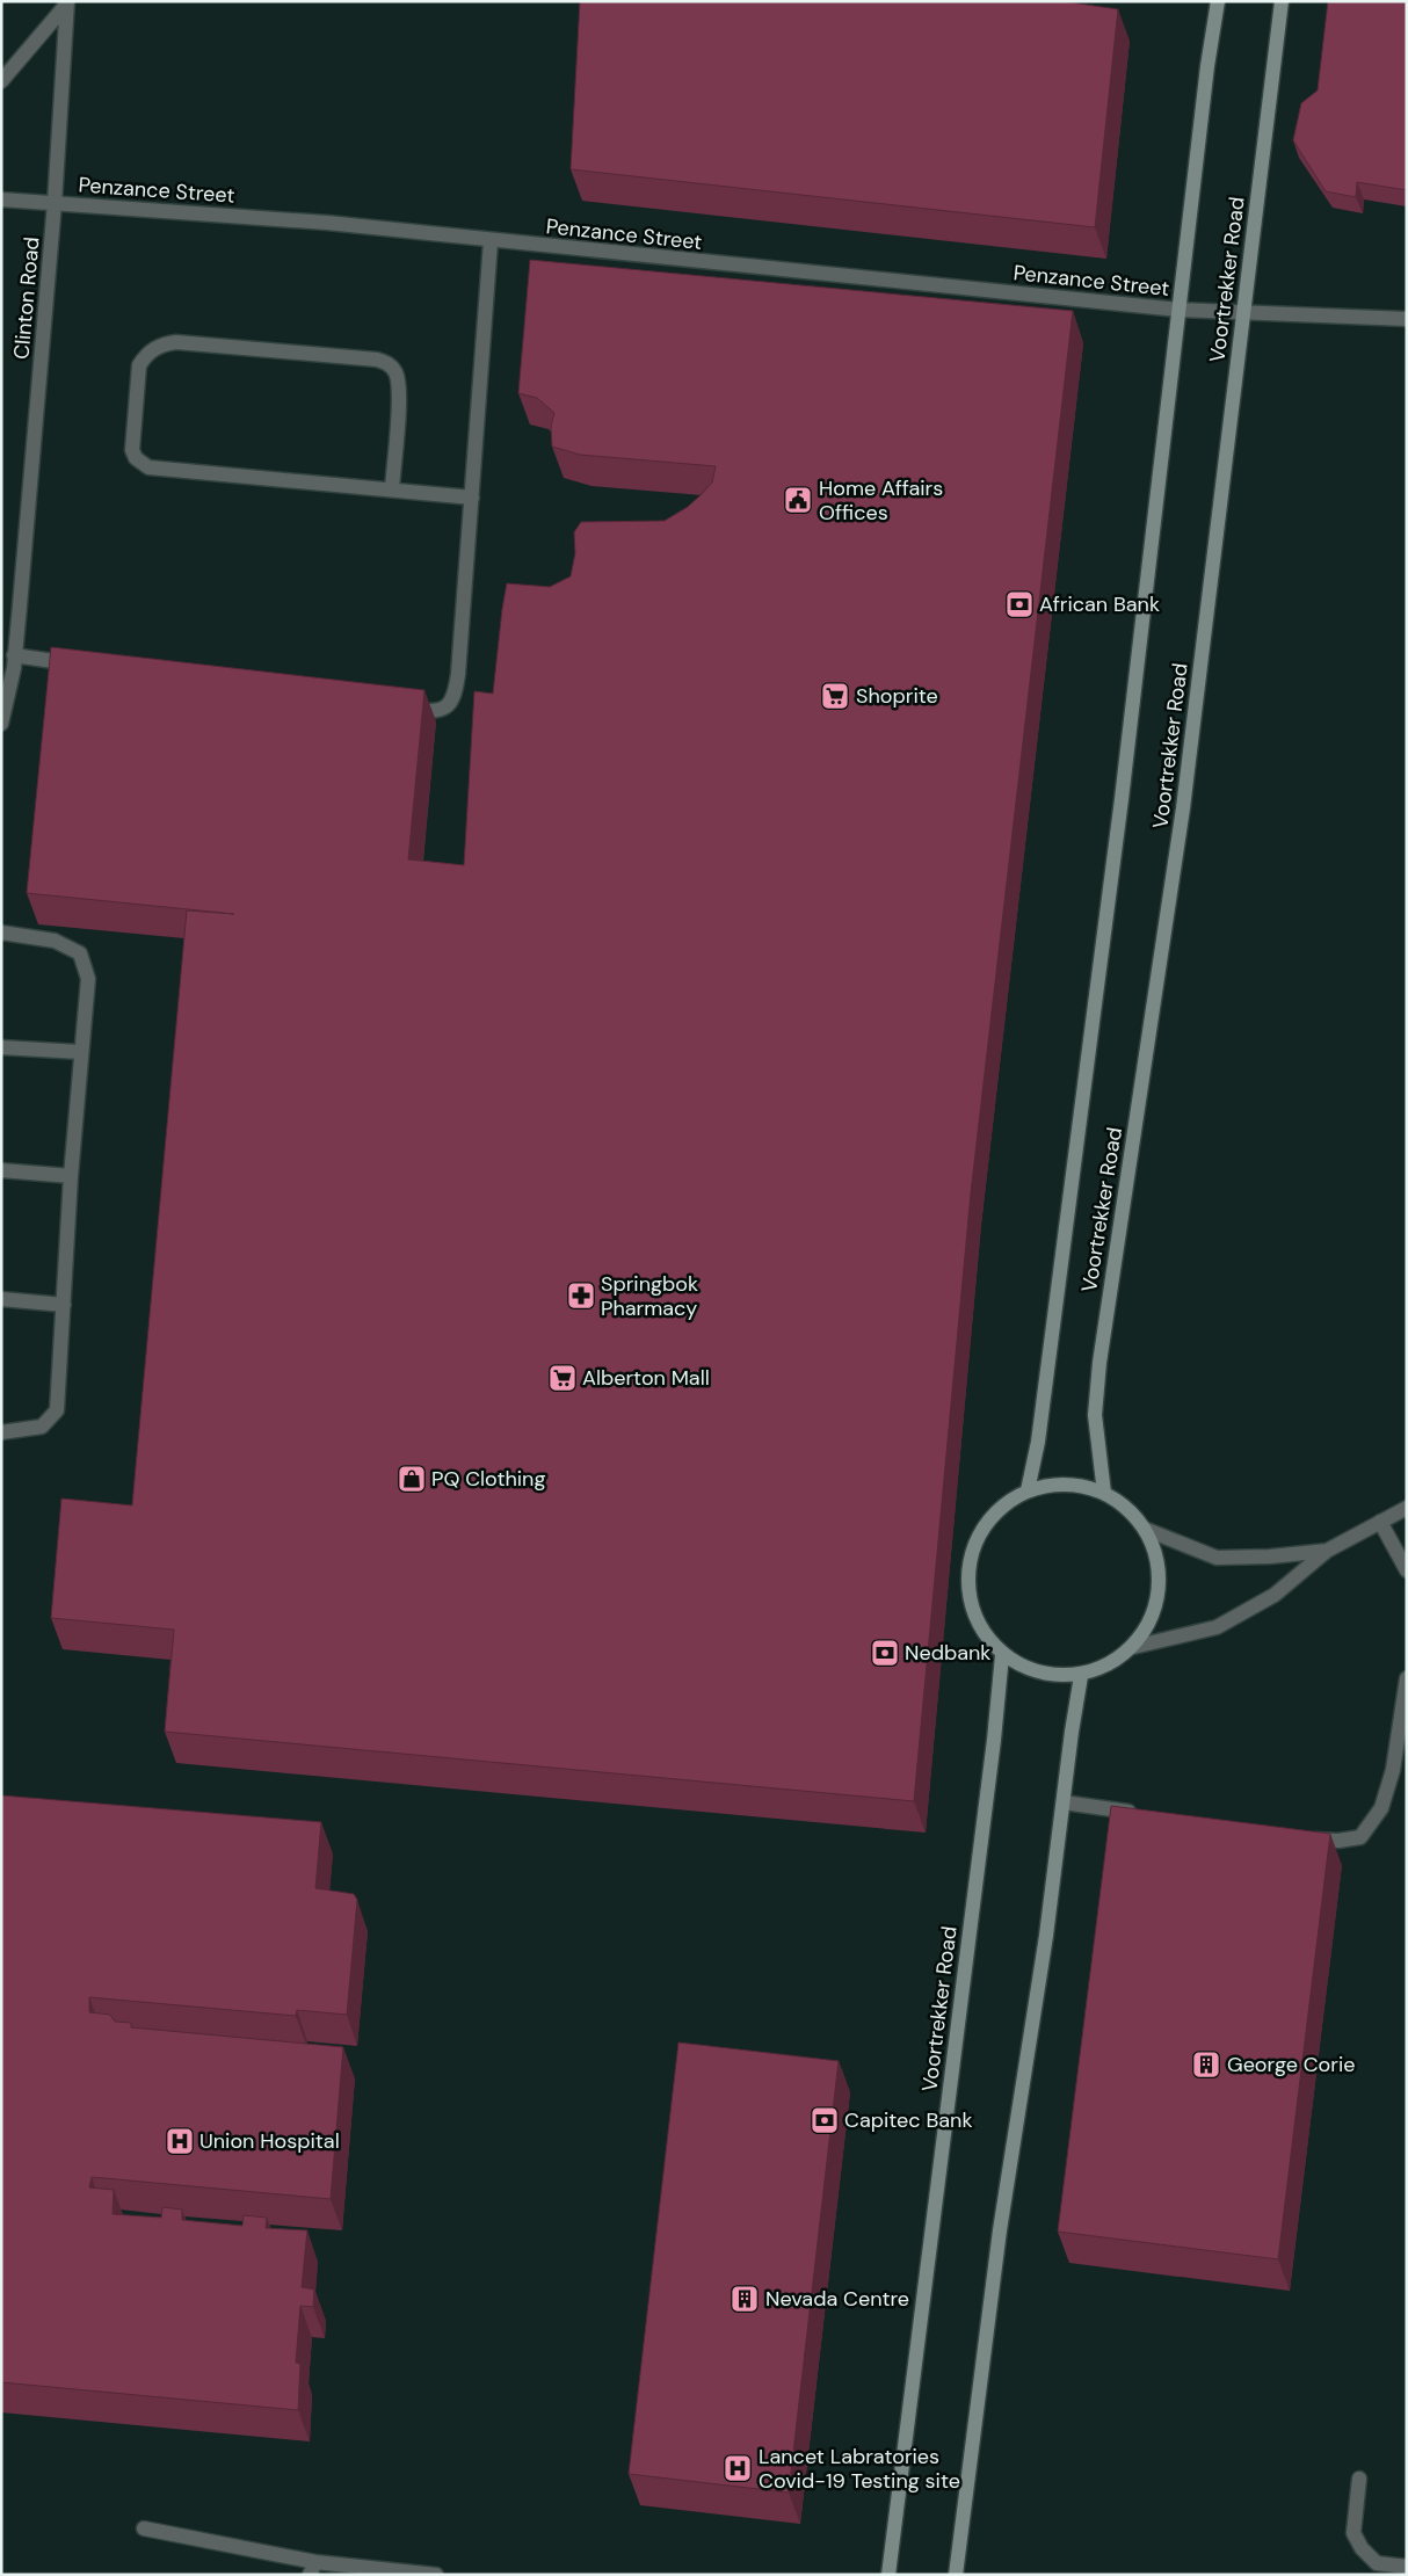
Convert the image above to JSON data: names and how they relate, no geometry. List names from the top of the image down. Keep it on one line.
{"streets":{"main road":["Voortrekker Road"],"street":["Penzance Street","Clinton Road"]},"crossings":[["Penzance Street","Voortrekker Road"],["Penzance Street","Clinton Road"]],"places":{"public building":["Home Affairs Offices"],"bank":["African Bank","Nedbank","Capitec Bank"],"supermarket":["Shoprite","Alberton Mall"],"pharmacy":["Springbok Pharmacy"],"shop":["PQ Clothing"],"building":["George Corie","Nevada Centre"],"hospital":["Union Hospital","Lancet Labratories Covid-19 Testing site"]}}
